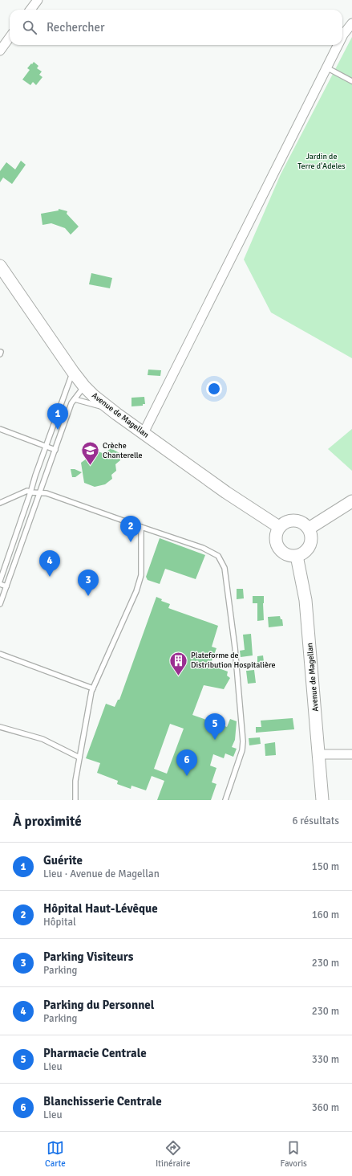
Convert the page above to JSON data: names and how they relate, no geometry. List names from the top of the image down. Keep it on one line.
{"streets":{"street":["Avenue de Magellan"]},"parks":["Jardin de Terre d'Adeles"],"places":{"school or university":["Crèche Chanterelle"],"building":["Plateforme de Distribution Hospitalière"]},"page":{"search":"Rechercher","pins":["1","2","4","3","5","6"],"heading":["À proximité","6 résultats"],"list":[{"mark":"1","name":"Guérite","note":"Lieu · Avenue de Magellan","value":"150 m"},{"mark":"2","name":"Hôpital Haut-Lévêque","note":"Hôpital","value":"160 m"},{"mark":"3","name":"Parking Visiteurs","note":"Parking","value":"230 m"},{"mark":"4","name":"Parking du Personnel","note":"Parking","value":"230 m"},{"mark":"5","name":"Pharmacie Centrale","note":"Lieu","value":"330 m"},{"mark":"6","name":"Blanchisserie Centrale","note":"Lieu","value":"360 m"}],"nav":["Carte","Itinéraire","Favoris"]}}
